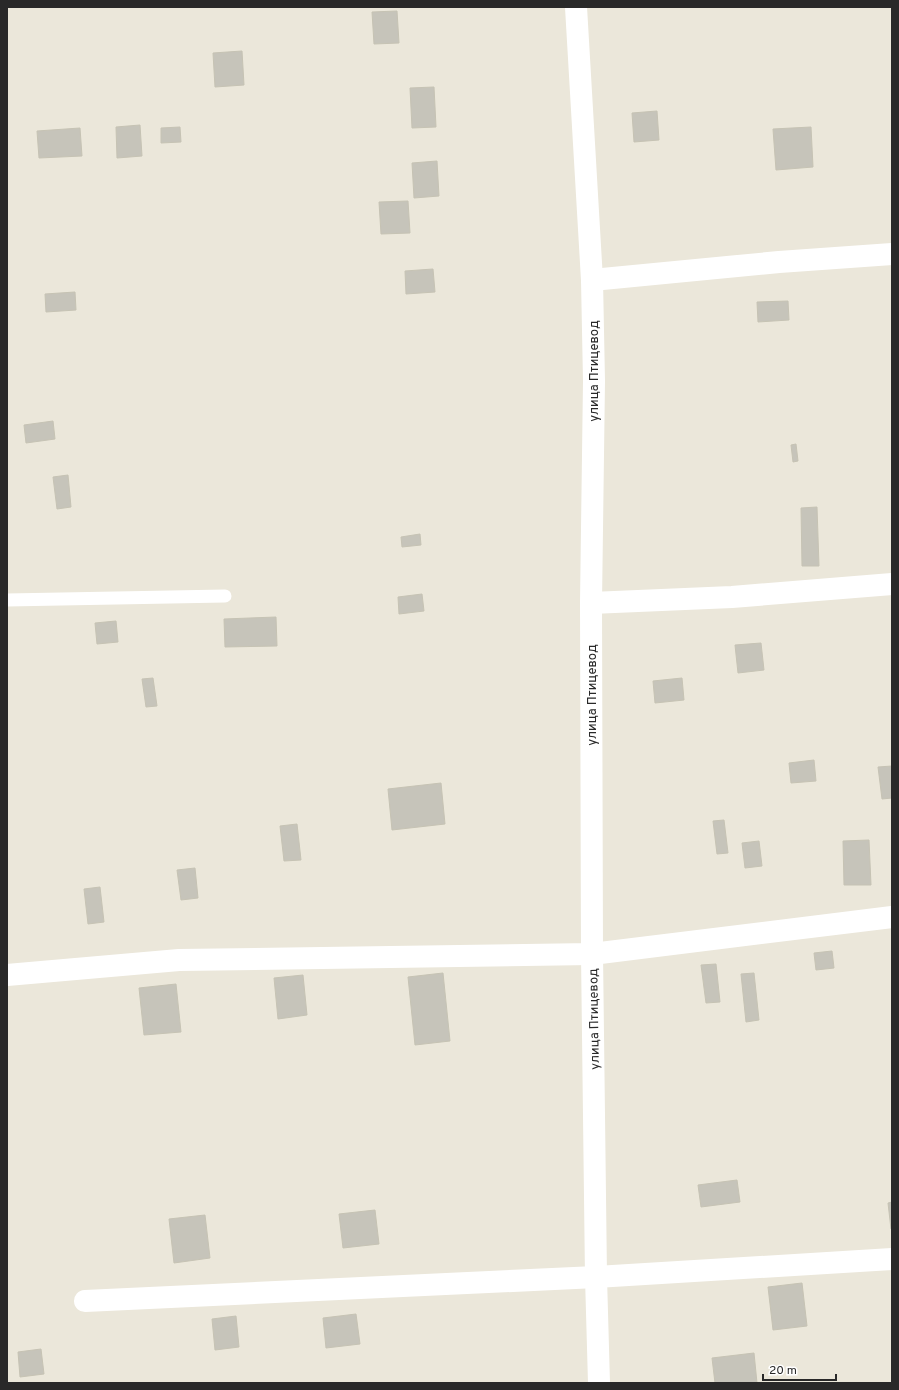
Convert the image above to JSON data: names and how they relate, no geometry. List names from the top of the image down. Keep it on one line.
{"streets":{"street":["улица Птицевод"]},"scale_bar":"20 m"}
